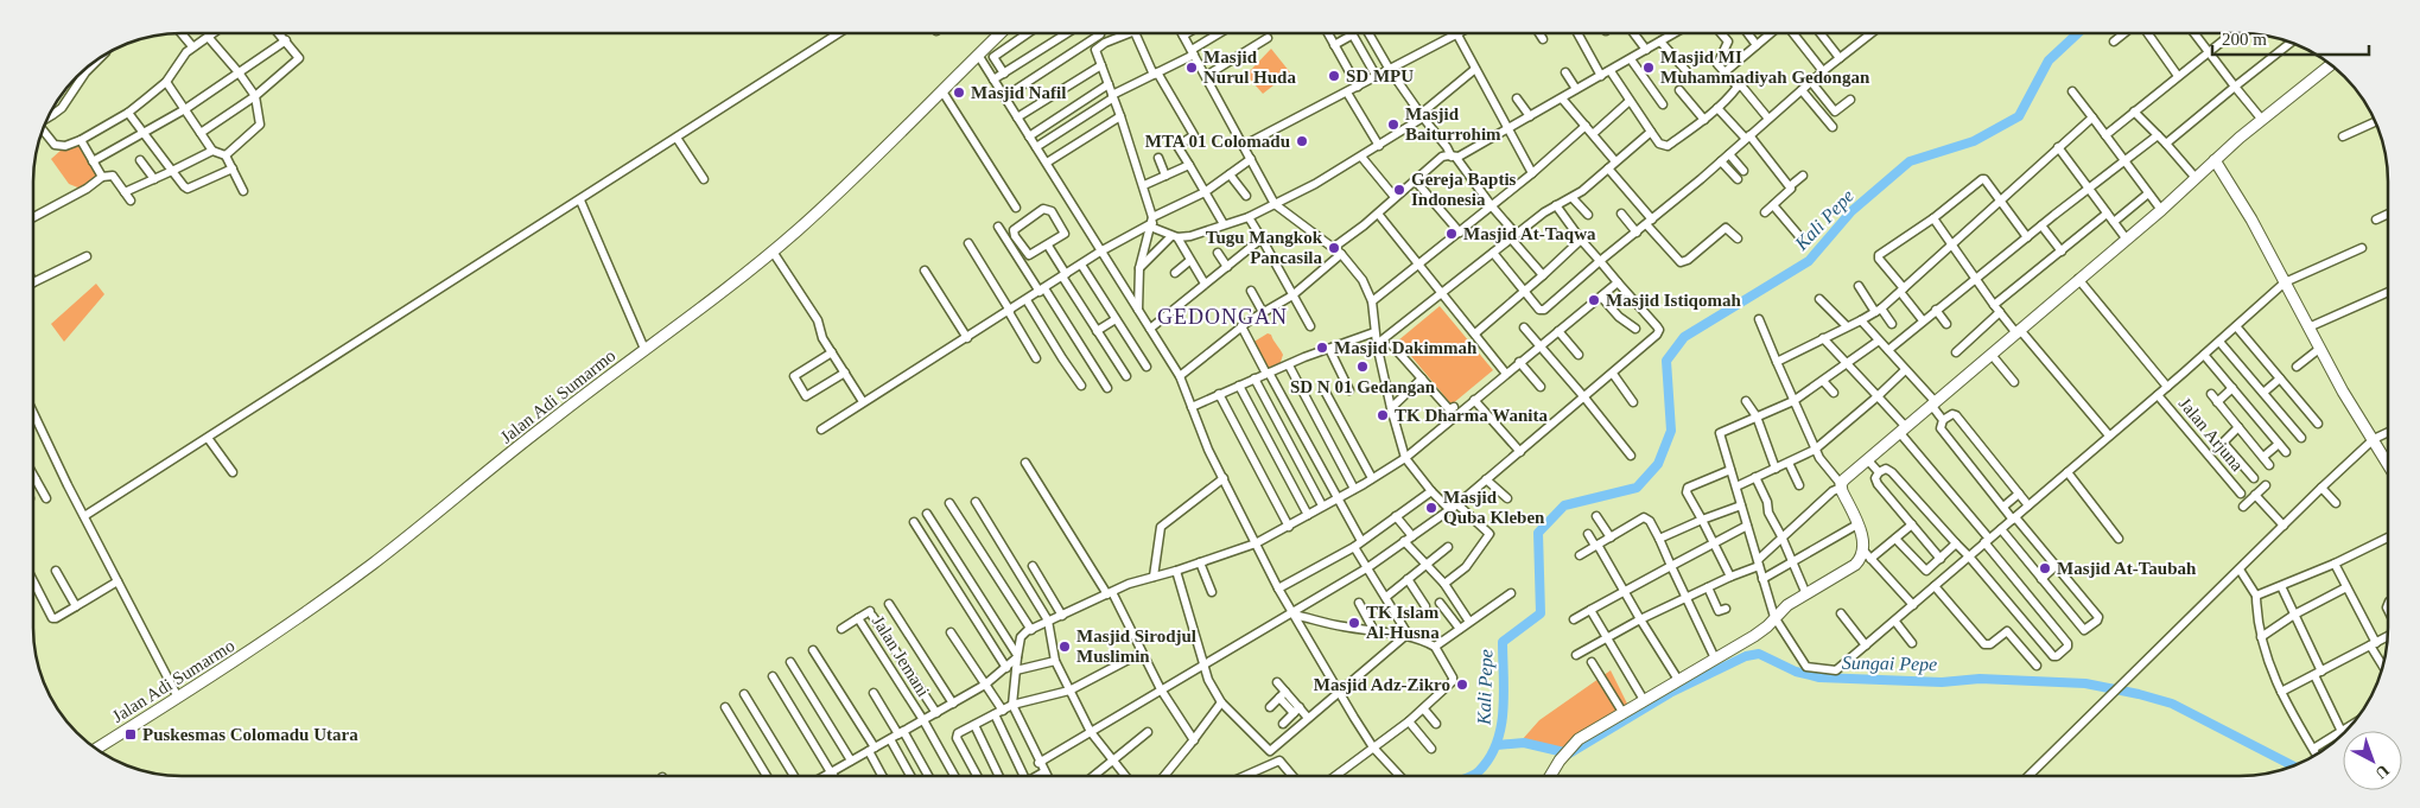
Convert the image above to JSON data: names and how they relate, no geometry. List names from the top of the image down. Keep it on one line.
{"streets":{"main road":["Jalan Adi Sumarmo"],"street":["Jalan Arjuna","Jalan Jemani"]},"districts":["GEDONGAN"],"water":["Kali Pepe","Sungai Pepe"],"places":{"other":["Masjid Nurul Huda","Masjid MI Muhammadiyah Gedongan","SD MPU","Masjid Nafil","Masjid Baiturrohim","MTA 01 Colomadu","Gereja Baptis Indonesia","Masjid At-Taqwa","Tugu Mangkok Pancasila","Masjid Istiqomah","Masjid Dakimmah","SD N 01 Gedangan","TK Dharma Wanita","Masjid Quba Kleben","Masjid At-Taubah","TK Islam Al-Husna","Masjid Sirodjul Muslimin","Masjid Adz-Zikro"],"transit":["Puskesmas Colomadu Utara"]},"scale_bar":"200 m","north":"bottom right"}
